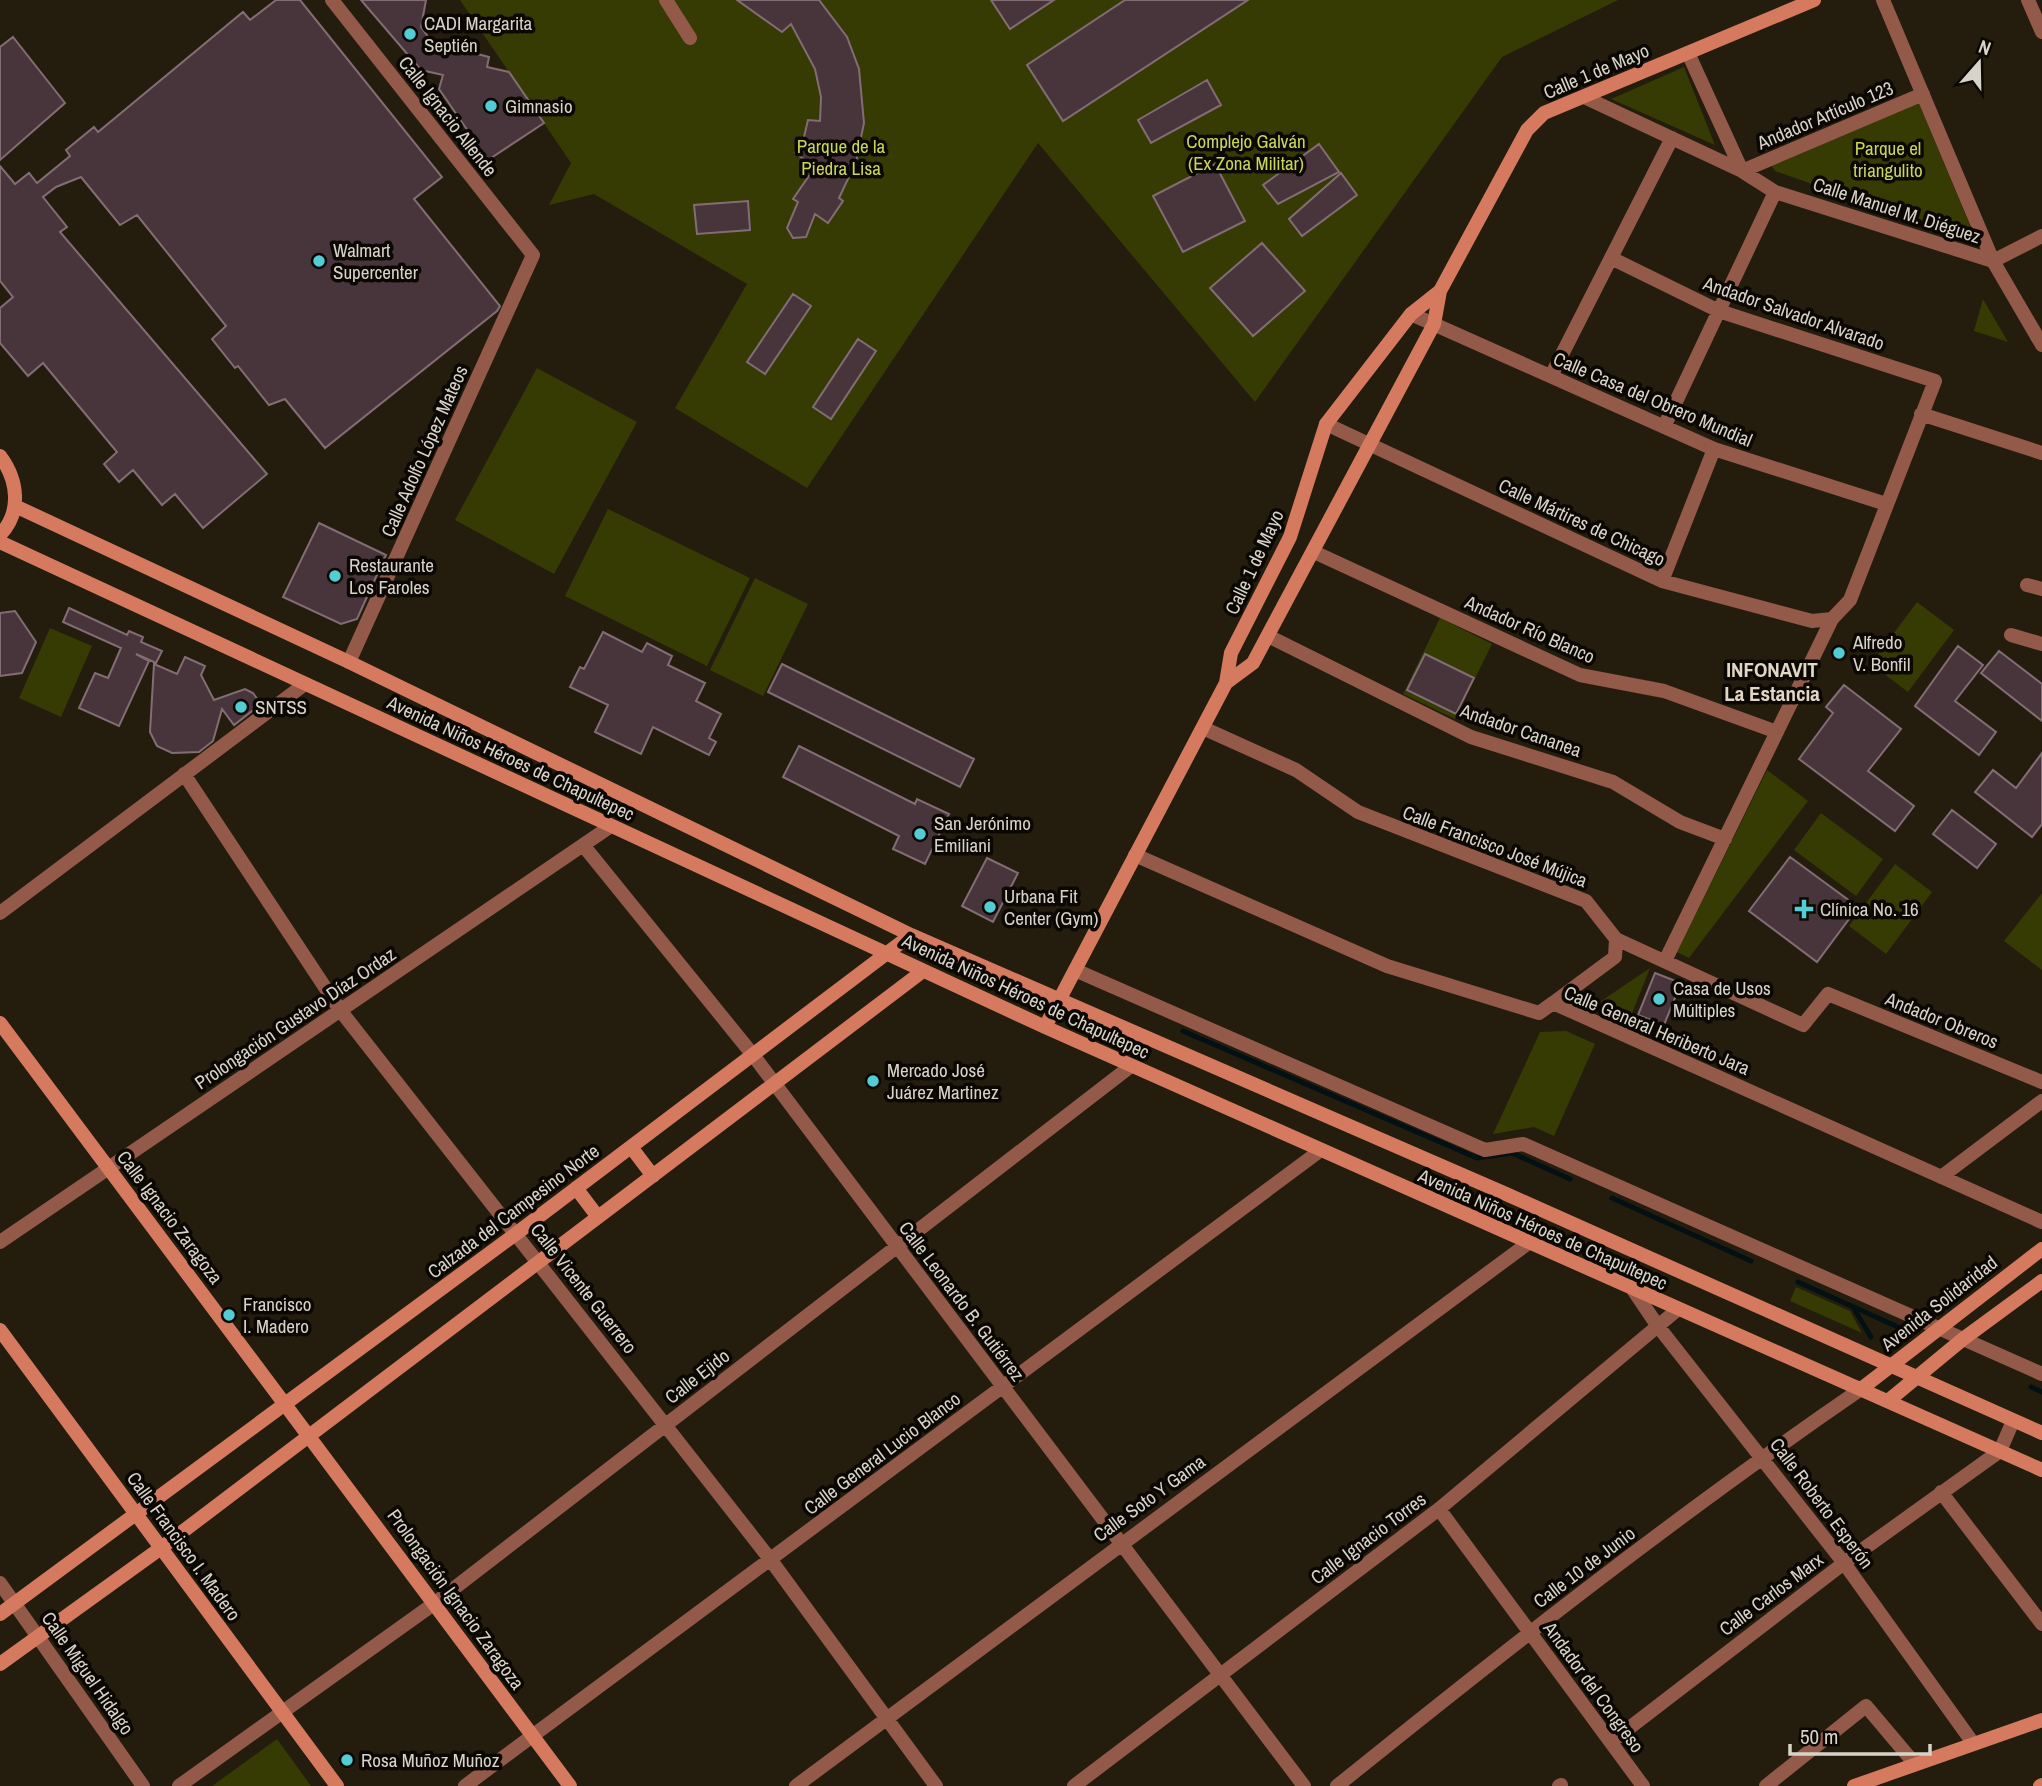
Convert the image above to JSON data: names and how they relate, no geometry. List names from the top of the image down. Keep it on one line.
{"streets":{"main road":["Calle 1 de Mayo","Avenida Niños Héroes de Chapultepec","Calzada del Campesino Norte","Calle Ignacio Zaragoza","Avenida Solidaridad","Calle Francisco I. Madero","Prolongación Ignacio Zaragoza"],"street":["Andador Artículo 123","Calle Ignacio Allende","Calle Manuel M. Diéguez","Andador Salvador Alvarado","Calle Casa del Obrero Mundial","Calle Adolfo López Mateos","Calle Mártires de Chicago","Andador Río Blanco","Andador Cananea","Calle Francisco José Mújica","Prolongación Gustavo Díaz Ordaz","Andador Obreros","Calle General Heriberto Jara","Calle Vicente Guerrero","Calle Leonardo B. Gutiérrez","Calle Ejido","Calle General Lucio Blanco","Calle Soto Y Gama","Calle Roberto Esperón","Calle Ignacio Torres","Calle 10 de Junio","Calle Carlos Marx","Calle Miguel Hidalgo","Andador del Congreso"]},"crossings":[["Calle 1 de Mayo","Calle Manuel M. Diéguez"],["Calle 1 de Mayo","Calle Casa del Obrero Mundial"],["Calle 1 de Mayo","Calle Mártires de Chicago"],["Calle 1 de Mayo","Andador Río Blanco"],["Calle 1 de Mayo","Andador Cananea"],["Calle 1 de Mayo","Avenida Niños Héroes de Chapultepec"],["Calle 1 de Mayo","Calle Francisco José Mújica"],["Calle 1 de Mayo","Calle General Heriberto Jara"],["Andador Artículo 123","Calle Manuel M. Diéguez"],["Calle Ignacio Allende","Calle Adolfo López Mateos"],["Andador Salvador Alvarado","Calle Casa del Obrero Mundial"],["Andador Salvador Alvarado","Calle Mártires de Chicago"],["Andador Salvador Alvarado","Andador Río Blanco"],["Andador Salvador Alvarado","Andador Cananea"],["Andador Salvador Alvarado","Calle Francisco José Mújica"],["Calle Adolfo López Mateos","Avenida Niños Héroes de Chapultepec"],["Avenida Niños Héroes de Chapultepec","Prolongación Gustavo Díaz Ordaz"],["Avenida Niños Héroes de Chapultepec","Calzada del Campesino Norte"],["Avenida Niños Héroes de Chapultepec","Avenida Solidaridad"],["Avenida Niños Héroes de Chapultepec","Calle Ejido"],["Avenida Niños Héroes de Chapultepec","Calle General Lucio Blanco"],["Avenida Niños Héroes de Chapultepec","Calle Soto Y Gama"],["Avenida Niños Héroes de Chapultepec","Calle Roberto Esperón"],["Avenida Niños Héroes de Chapultepec","Calle Ignacio Torres"],["Avenida Niños Héroes de Chapultepec","Calle 10 de Junio"],["Avenida Niños Héroes de Chapultepec","Calle Carlos Marx"],["Calle Francisco José Mújica","Andador Obreros"],["Prolongación Gustavo Díaz Ordaz","Calle Ignacio Zaragoza"],["Prolongación Gustavo Díaz Ordaz","Calle Vicente Guerrero"],["Prolongación Gustavo Díaz Ordaz","Calle Leonardo B. Gutiérrez"],["Calzada del Campesino Norte","Calle Ignacio Zaragoza"],["Calzada del Campesino Norte","Calle Vicente Guerrero"],["Calzada del Campesino Norte","Calle Leonardo B. Gutiérrez"],["Calzada del Campesino Norte","Calle Francisco I. Madero"],["Calzada del Campesino Norte","Calle Miguel Hidalgo"],["Calle Ignacio Zaragoza","Prolongación Ignacio Zaragoza"],["Calle Vicente Guerrero","Calle Ejido"],["Calle Vicente Guerrero","Calle General Lucio Blanco"],["Calle Vicente Guerrero","Calle Soto Y Gama"],["Calle Leonardo B. Gutiérrez","Calle Ejido"],["Calle Leonardo B. Gutiérrez","Calle General Lucio Blanco"],["Calle Leonardo B. Gutiérrez","Calle Soto Y Gama"],["Calle Leonardo B. Gutiérrez","Calle Ignacio Torres"],["Avenida Solidaridad","Calle 10 de Junio"],["Calle Ejido","Calle Francisco I. Madero"],["Calle Ejido","Prolongación Ignacio Zaragoza"],["Calle General Lucio Blanco","Prolongación Ignacio Zaragoza"],["Calle Roberto Esperón","Calle Ignacio Torres"],["Calle Roberto Esperón","Calle 10 de Junio"],["Calle Roberto Esperón","Calle Carlos Marx"],["Calle Ignacio Torres","Andador del Congreso"],["Calle 10 de Junio","Andador del Congreso"],["Calle Carlos Marx","Andador del Congreso"]],"districts":["INFONAVIT La Estancia"],"parks":["Complejo Galván (Ex Zona Militar)","Parque de la Piedra Lisa","Parque el triangulito"],"places":{"other":["CADI Margarita Septién","Gimnasio","Walmart Supercenter","Restaurante Los Faroles","Alfredo V. Bonfil","SNTSS","San Jerónimo Emiliani","Urbana Fit Center (Gym)","Casa de Usos Múltiples","Mercado José Juárez Martinez","Francisco I. Madero","Rosa Muñoz Muñoz"],"health":["Clínica No. 16"]},"scale_bar":"50 m","north":"top"}
